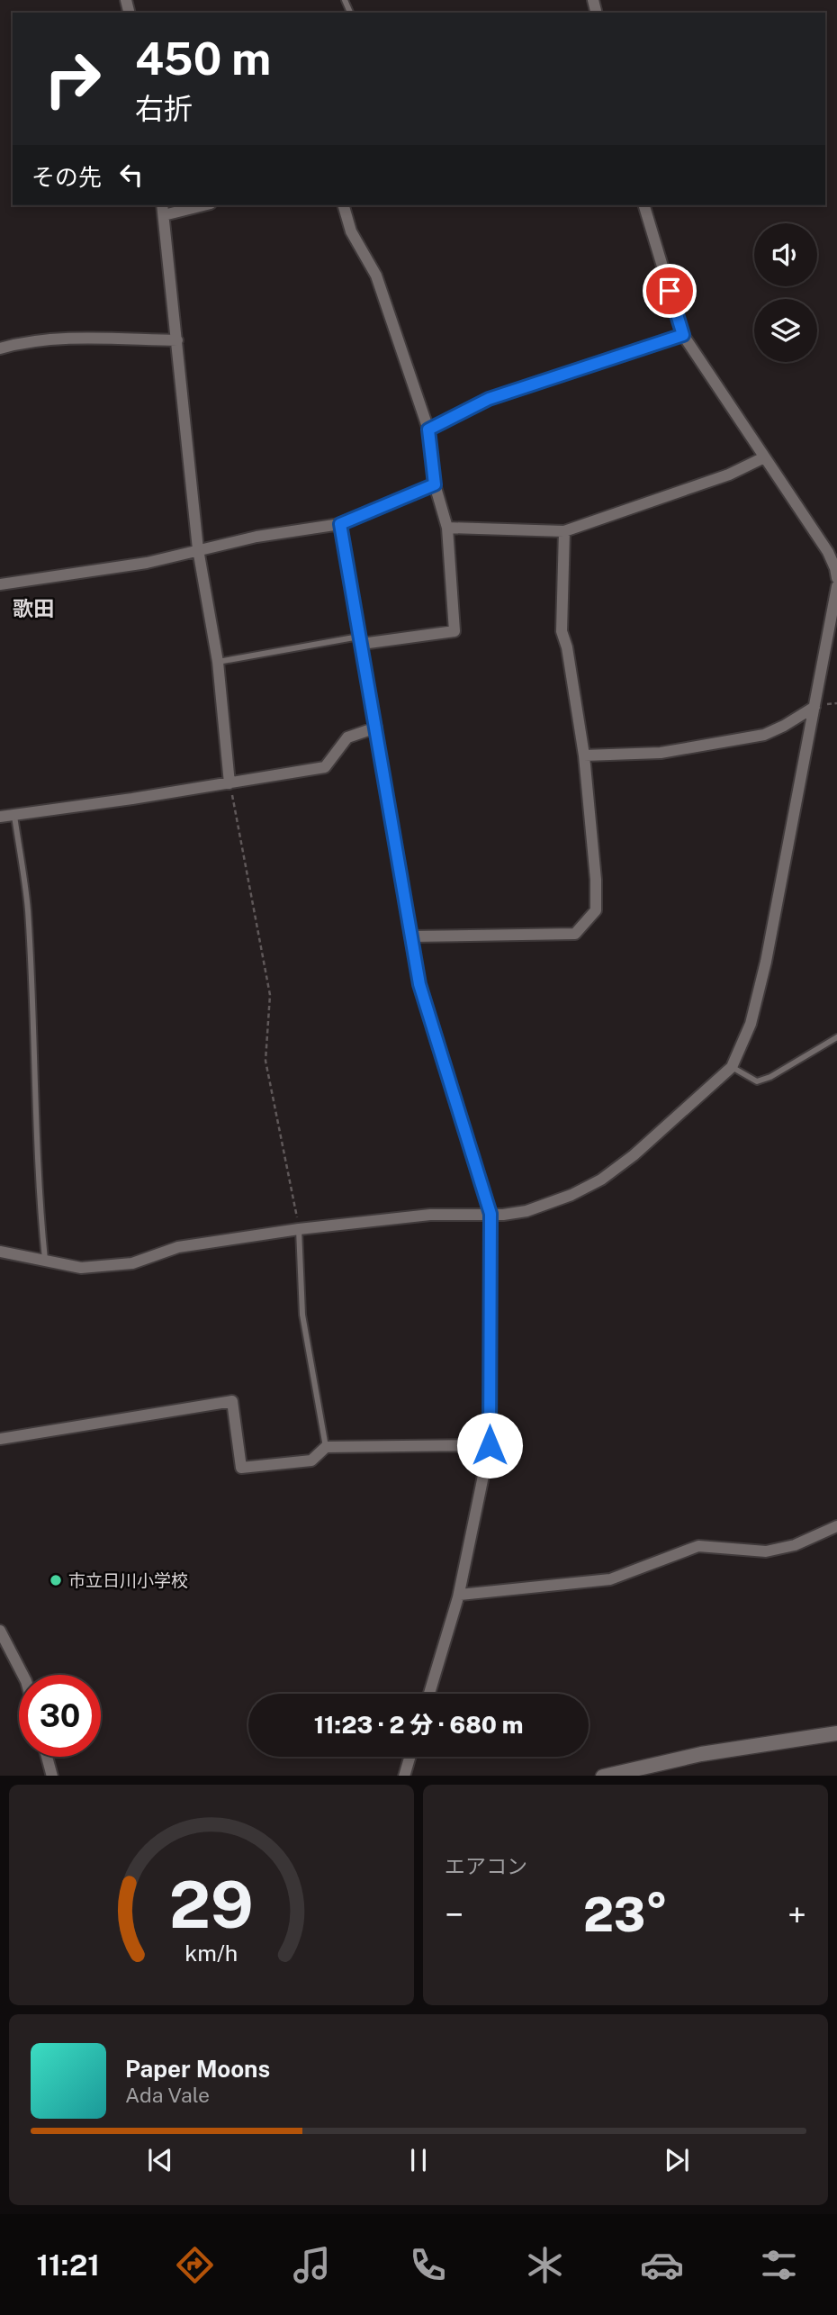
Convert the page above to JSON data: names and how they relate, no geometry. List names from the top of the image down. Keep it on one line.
{"districts":["歌田"],"places":["市立日川小学校"],"page":{"turn":["450 m","右折"],"then":"その先","limit":"30","trip":"11:23 · 2 分 · 680 m","tile":"エアコン","heat":["−","23°","+"],"song":["Paper Moons","Ada Vale"],"tabs":"11:21","gauge":["29","km/h"]}}
